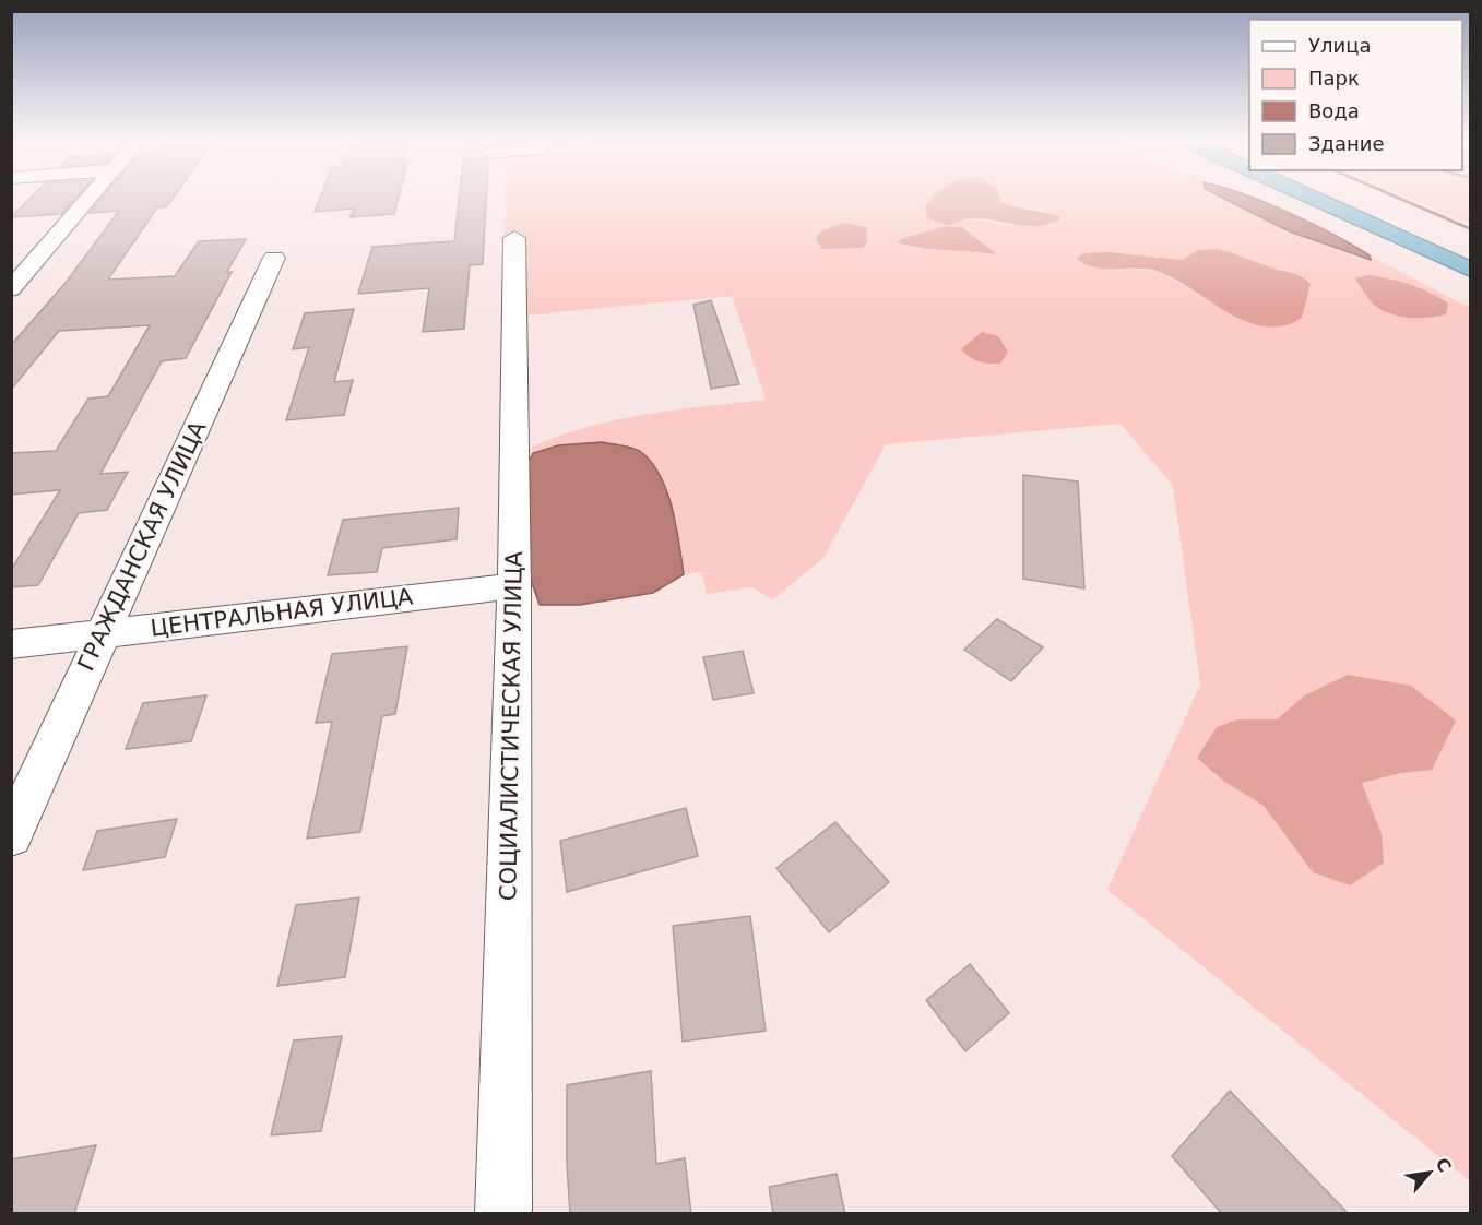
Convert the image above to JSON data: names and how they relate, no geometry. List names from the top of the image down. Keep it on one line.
{"streets":{"street":["ГРАЖДАНСКАЯ УЛИЦА","ЦЕНТРАЛЬНАЯ УЛИЦА","СОЦИАЛИСТИЧЕСКАЯ УЛИЦА"]},"crossings":[["ГРАЖДАНСКАЯ УЛИЦА","ЦЕНТРАЛЬНАЯ УЛИЦА"],["ЦЕНТРАЛЬНАЯ УЛИЦА","СОЦИАЛИСТИЧЕСКАЯ УЛИЦА"]],"legend":["Улица","Парк","Вода","Здание"],"north":"top right"}
